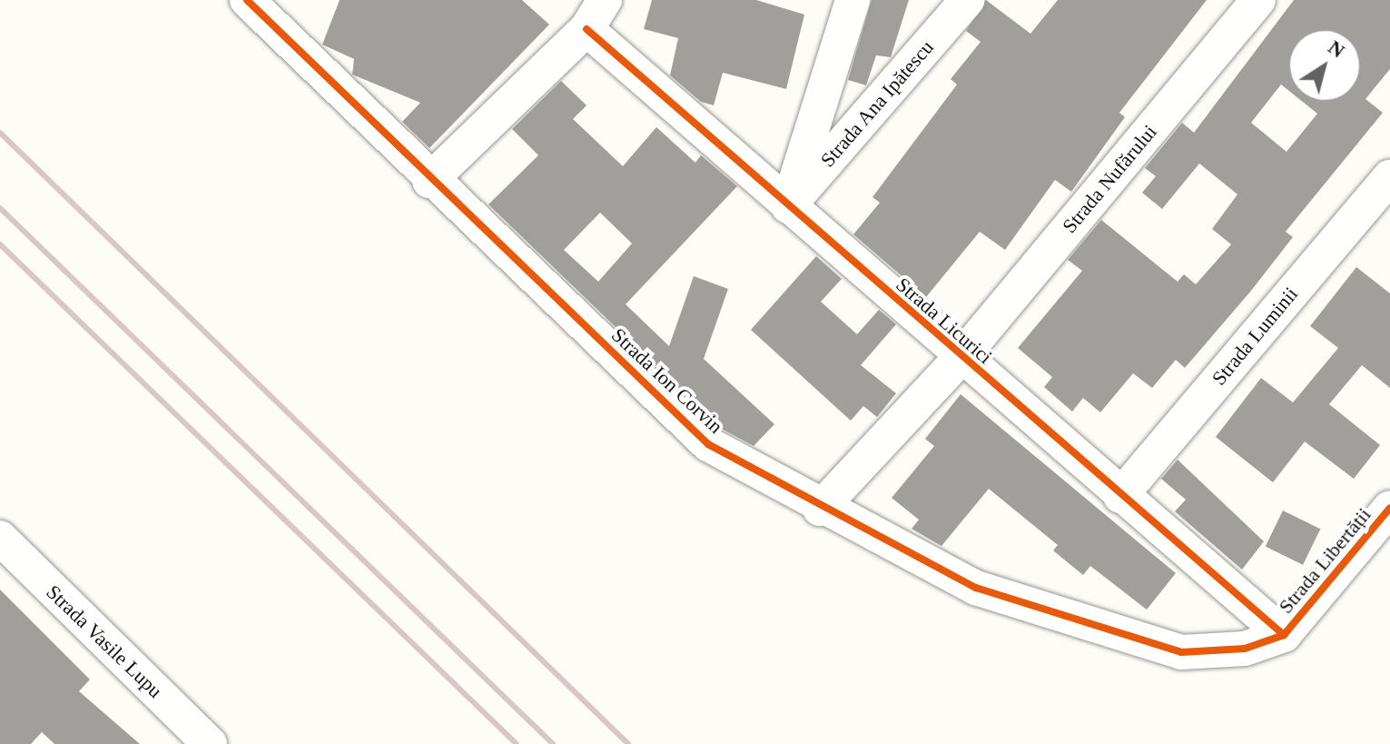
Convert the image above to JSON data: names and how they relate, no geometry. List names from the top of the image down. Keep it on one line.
{"streets":{"street":["Strada Ana Ipătescu","Strada Nufărului","Strada Licurici","Strada Luminii","Strada Ion Corvin","Strada Libertății","Strada Vasile Lupu"]},"crossings":[["Strada Ana Ipătescu","Strada Licurici"],["Strada Nufărului","Strada Licurici"],["Strada Nufărului","Strada Ion Corvin"],["Strada Licurici","Strada Luminii"],["Strada Licurici","Strada Ion Corvin"],["Strada Licurici","Strada Libertății"],["Strada Ion Corvin","Strada Libertății"]],"north":"top right"}
